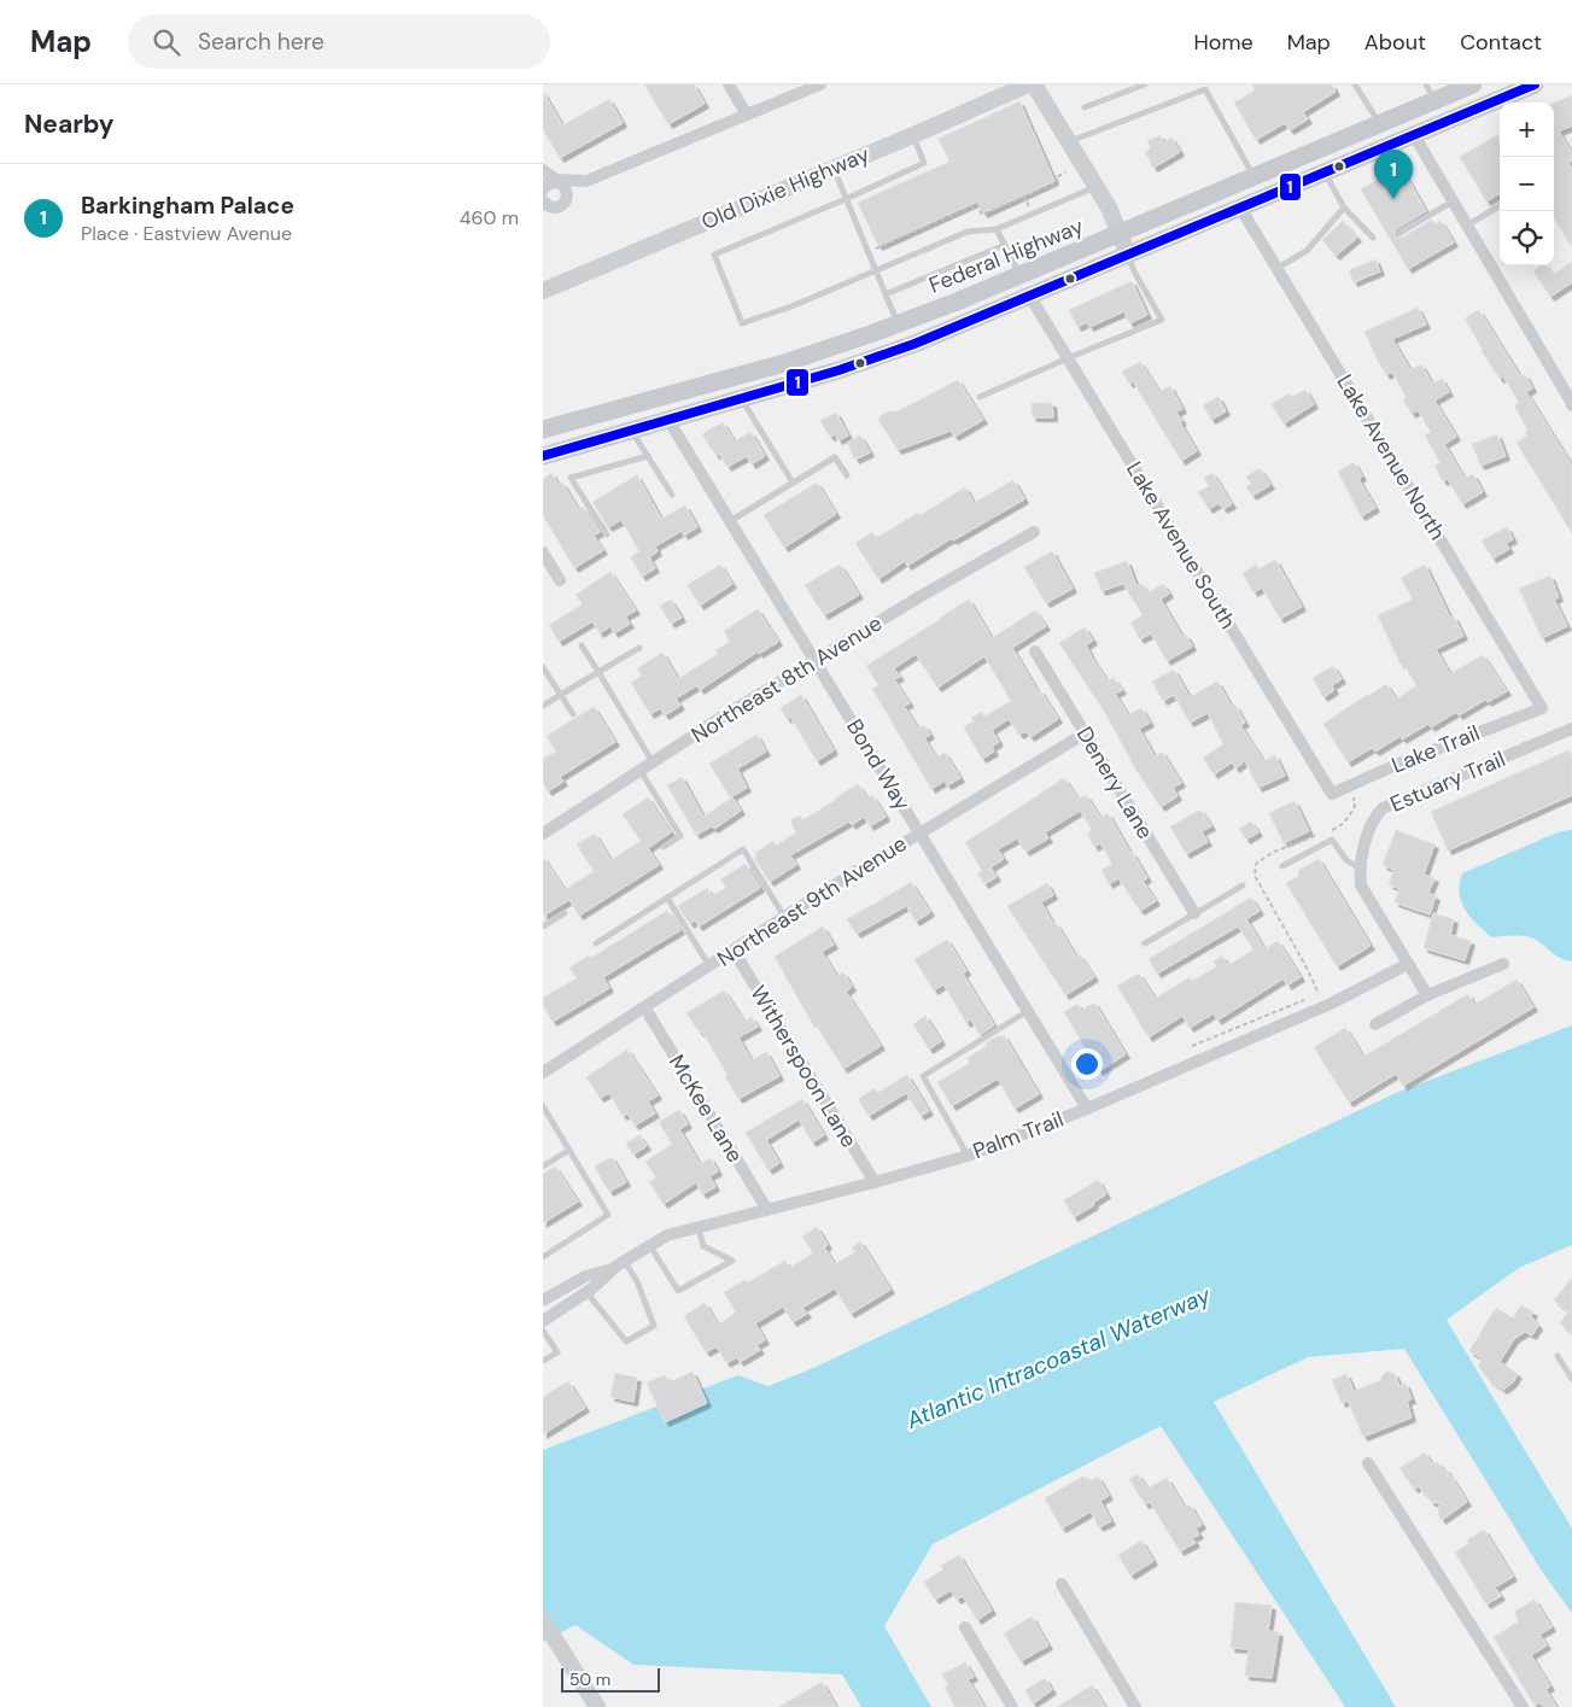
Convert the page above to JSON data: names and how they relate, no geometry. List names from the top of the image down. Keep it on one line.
{"streets":{"main road":["Federal Highway"],"street":["Old Dixie Highway","Lake Avenue North","Lake Avenue South","Northeast 8th Avenue","Lake Trail","Bond Way","Estuary Trail","Denery Lane","Northeast 9th Avenue","Witherspoon Lane","McKee Lane","Palm Trail"]},"crossings":[["Federal Highway","Lake Avenue North"],["Federal Highway","Lake Avenue South"],["Federal Highway","Bond Way"],["Lake Avenue North","Lake Trail"],["Lake Avenue South","Lake Trail"],["Northeast 8th Avenue","Bond Way"],["Bond Way","Northeast 9th Avenue"],["Bond Way","Palm Trail"],["Denery Lane","Northeast 9th Avenue"],["Northeast 9th Avenue","Witherspoon Lane"],["Northeast 9th Avenue","McKee Lane"],["Witherspoon Lane","Palm Trail"],["McKee Lane","Palm Trail"]],"water":["Atlantic Intracoastal Waterway"],"lines":["transit line 1"],"scale_bar":"50 m","page":{"header":"Map","search":"Search here","nav":["Home","Map","About","Contact"],"heading":"Nearby","map_buttons":["+","−"],"pins":"1","list":[{"mark":"1","name":"Barkingham Palace","note":"Place · Eastview Avenue","value":"460 m"}],"scale":"50 m"}}
